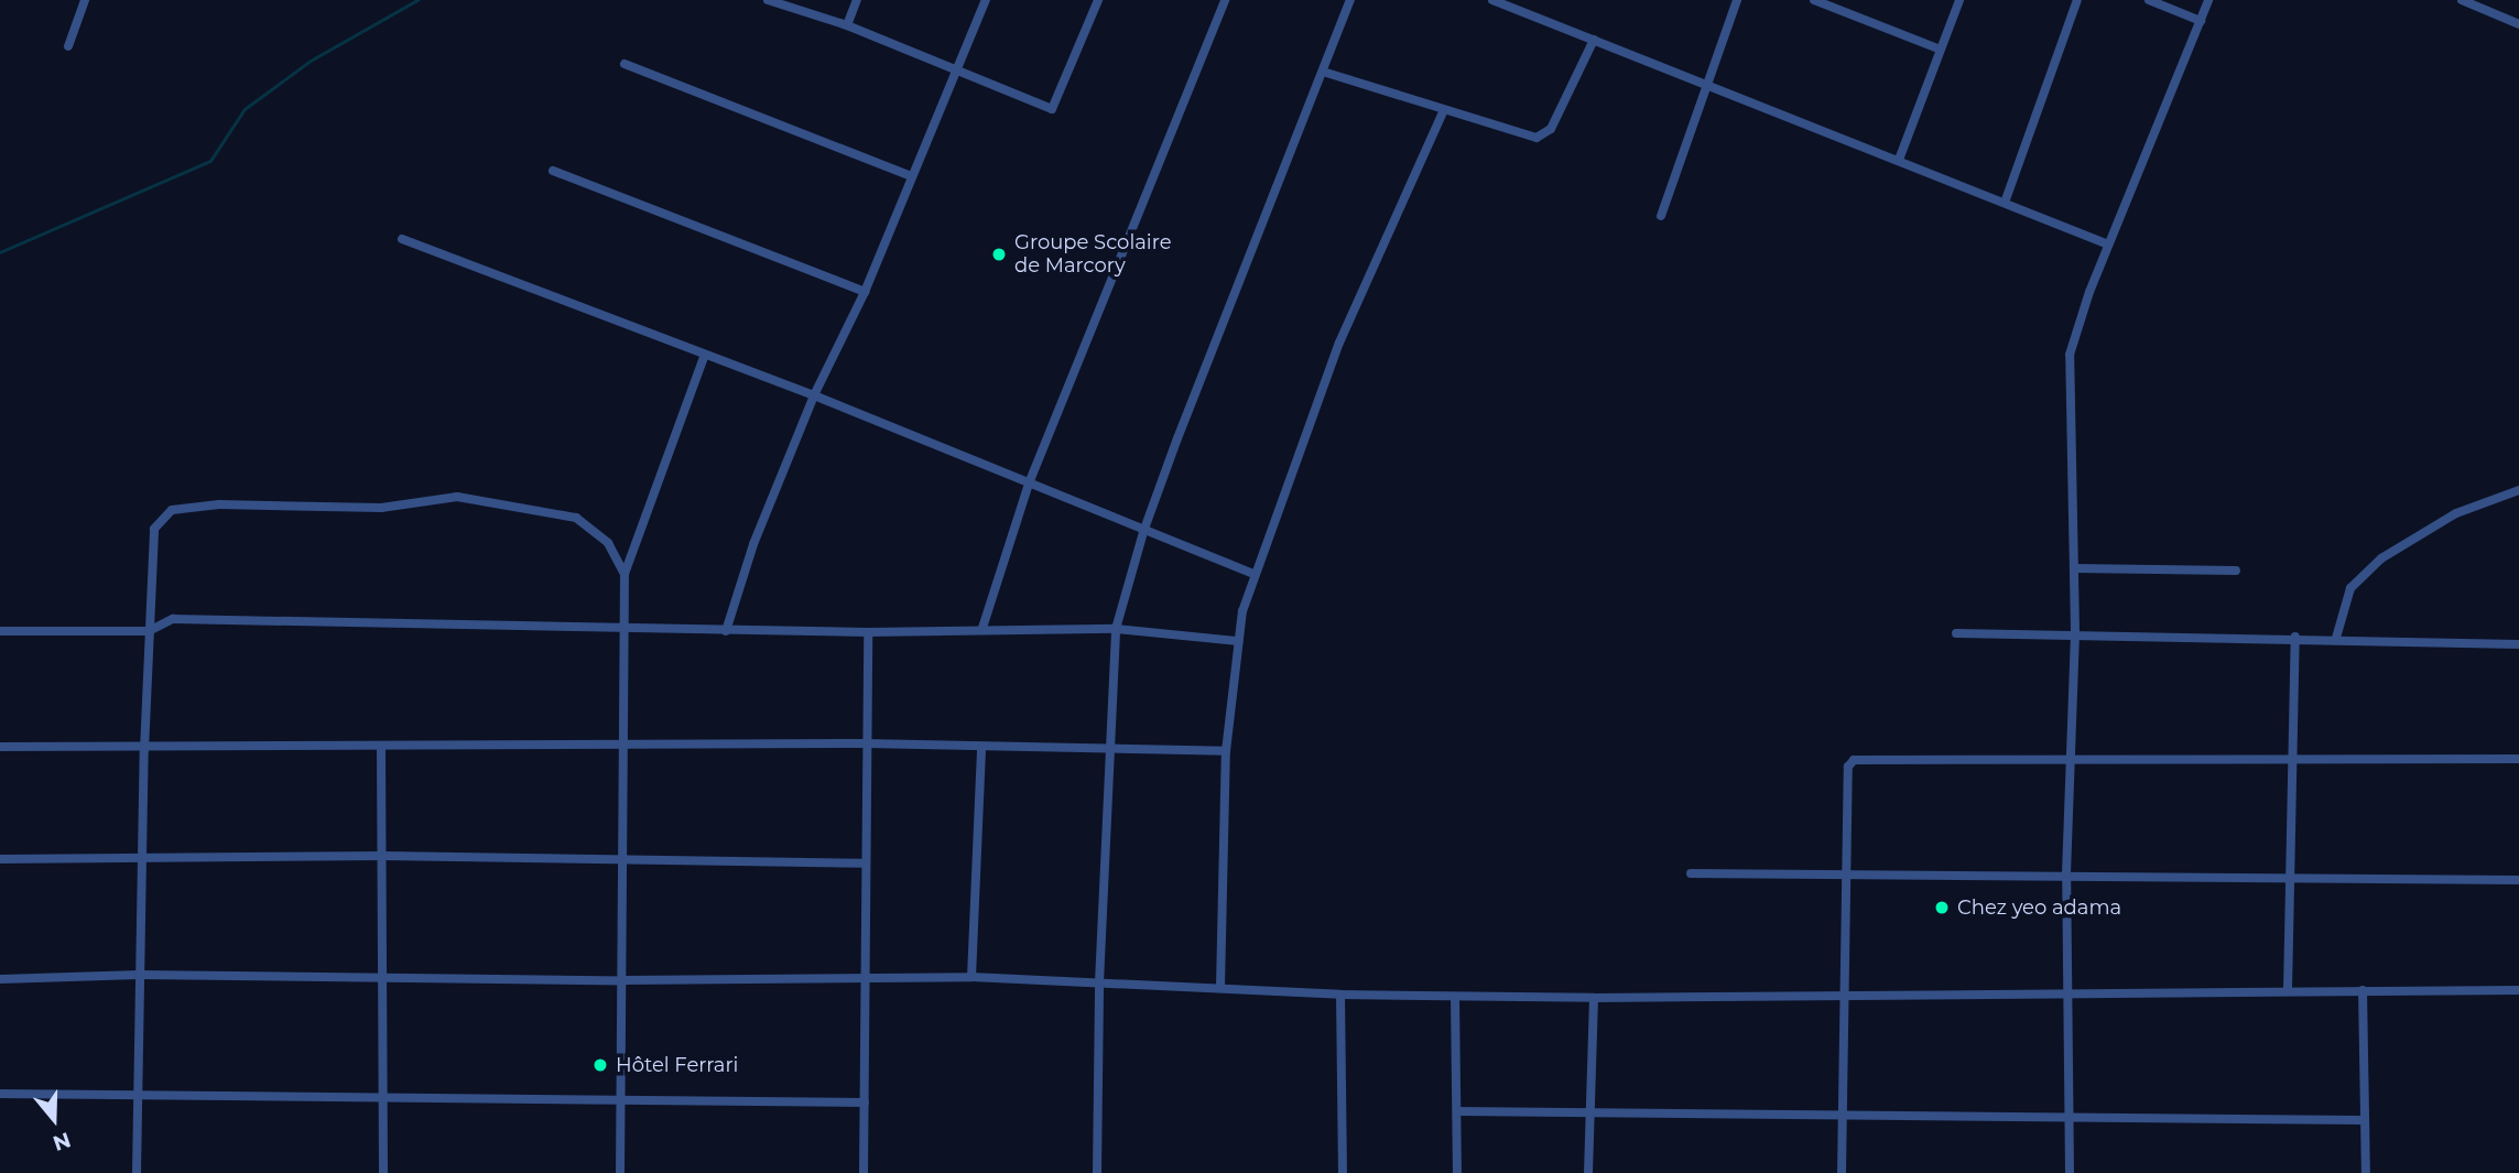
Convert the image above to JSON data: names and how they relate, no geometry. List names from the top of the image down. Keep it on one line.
{"places":["Groupe Scolaire de Marcory","Chez yeo adama","Hôtel Ferrari"],"north":"bottom"}
